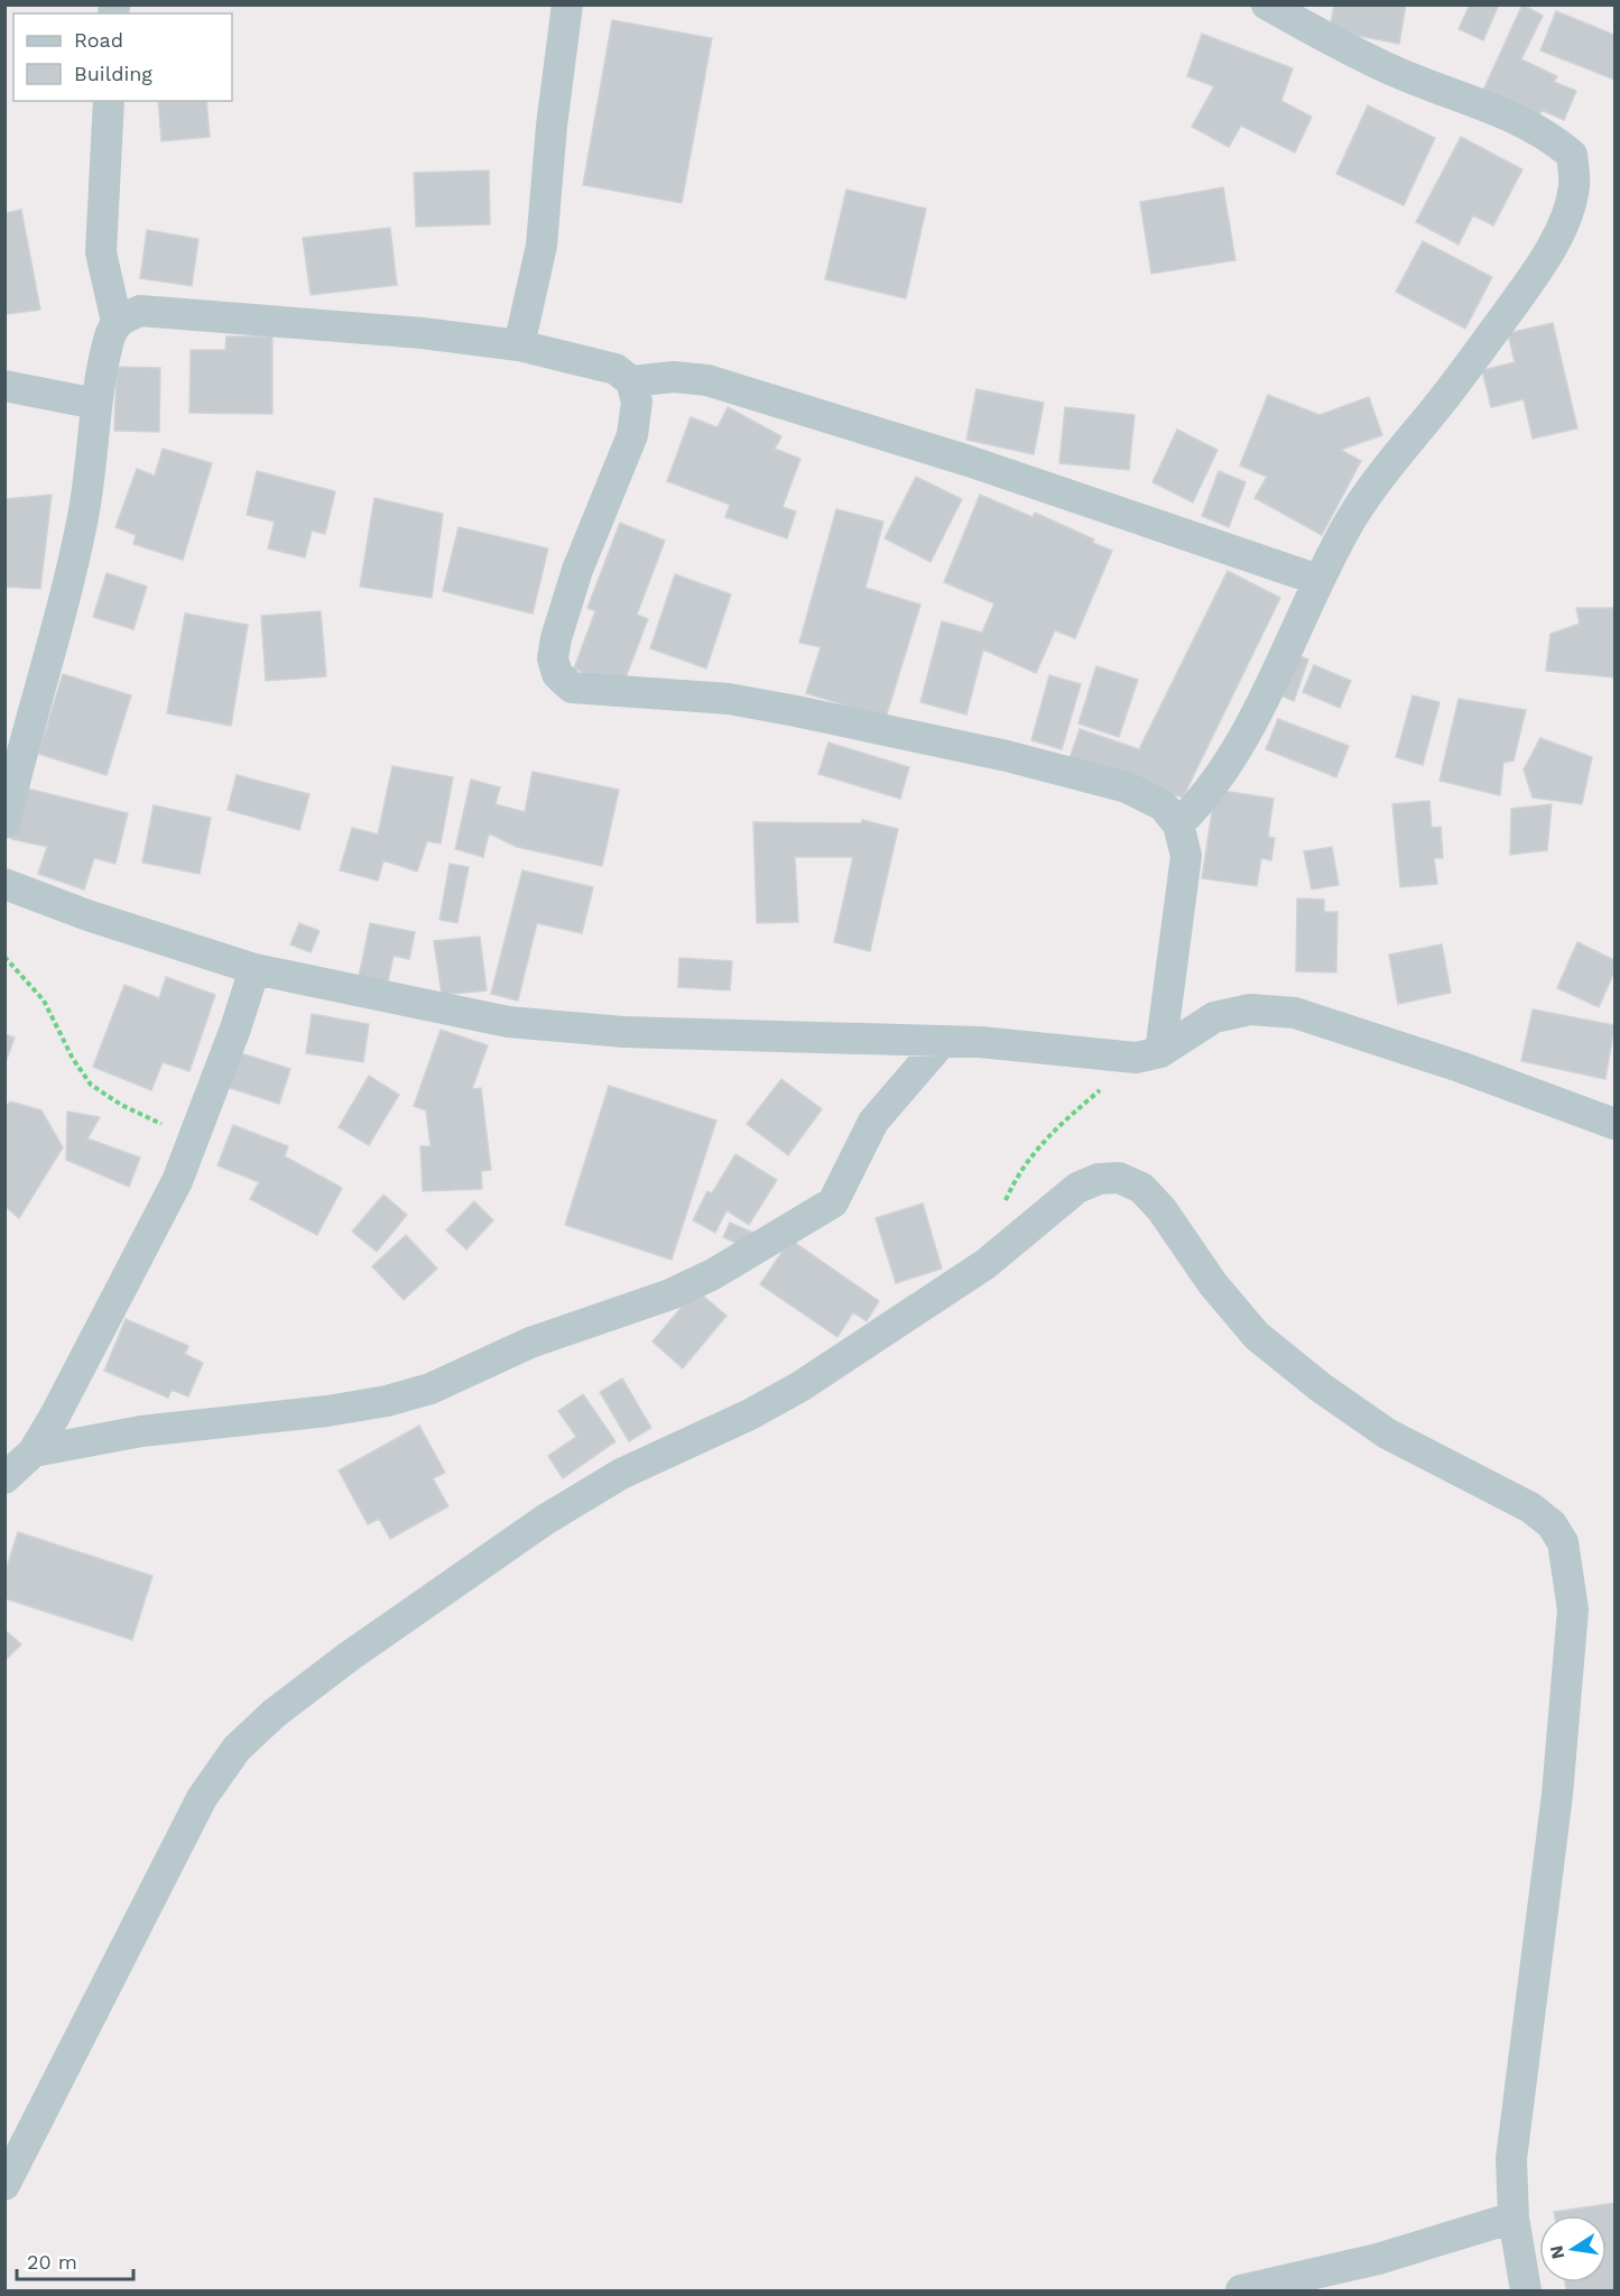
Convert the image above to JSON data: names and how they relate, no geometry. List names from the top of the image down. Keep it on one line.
{"legend":["Road","Building"],"scale_bar":"20 m","north":"left"}
